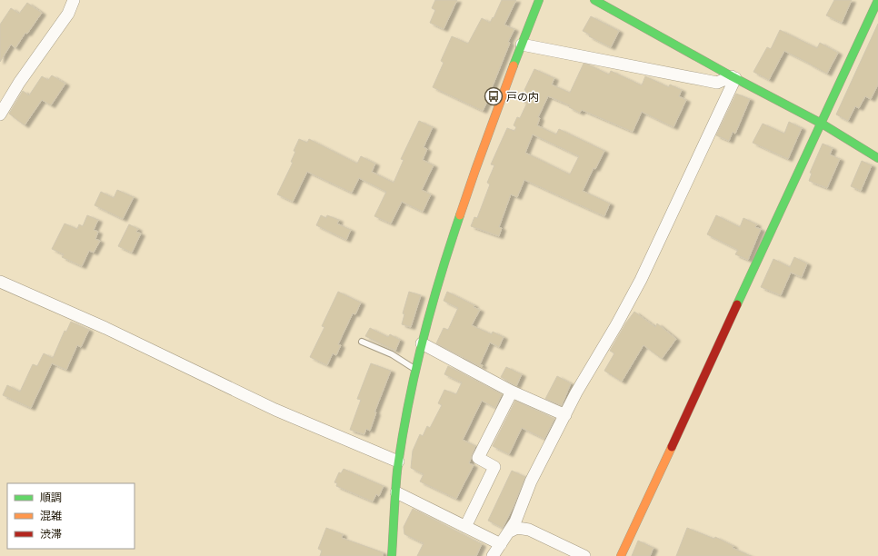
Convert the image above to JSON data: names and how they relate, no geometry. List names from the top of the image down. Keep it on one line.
{"places":{"bus stop":["戸の内"]},"legend":["順調","混雑","渋滞"]}
